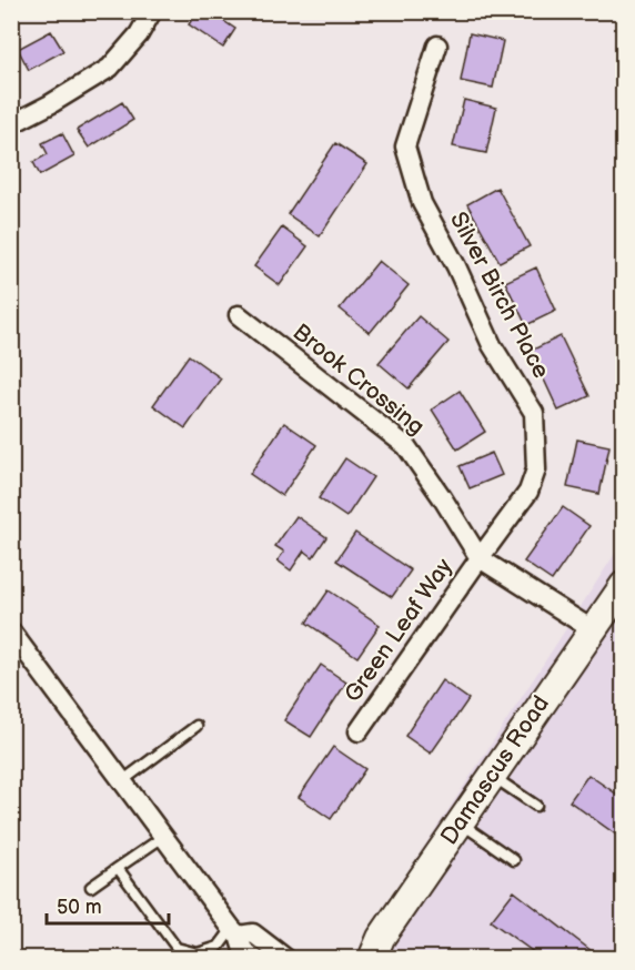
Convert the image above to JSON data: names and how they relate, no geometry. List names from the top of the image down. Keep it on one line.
{"streets":{"street":["Silver Birch Place","Brook Crossing","Green Leaf Way","Damascus Road"]},"crossings":[["Silver Birch Place","Brook Crossing"],["Silver Birch Place","Green Leaf Way"],["Brook Crossing","Green Leaf Way"]],"scale_bar":"50 m"}
